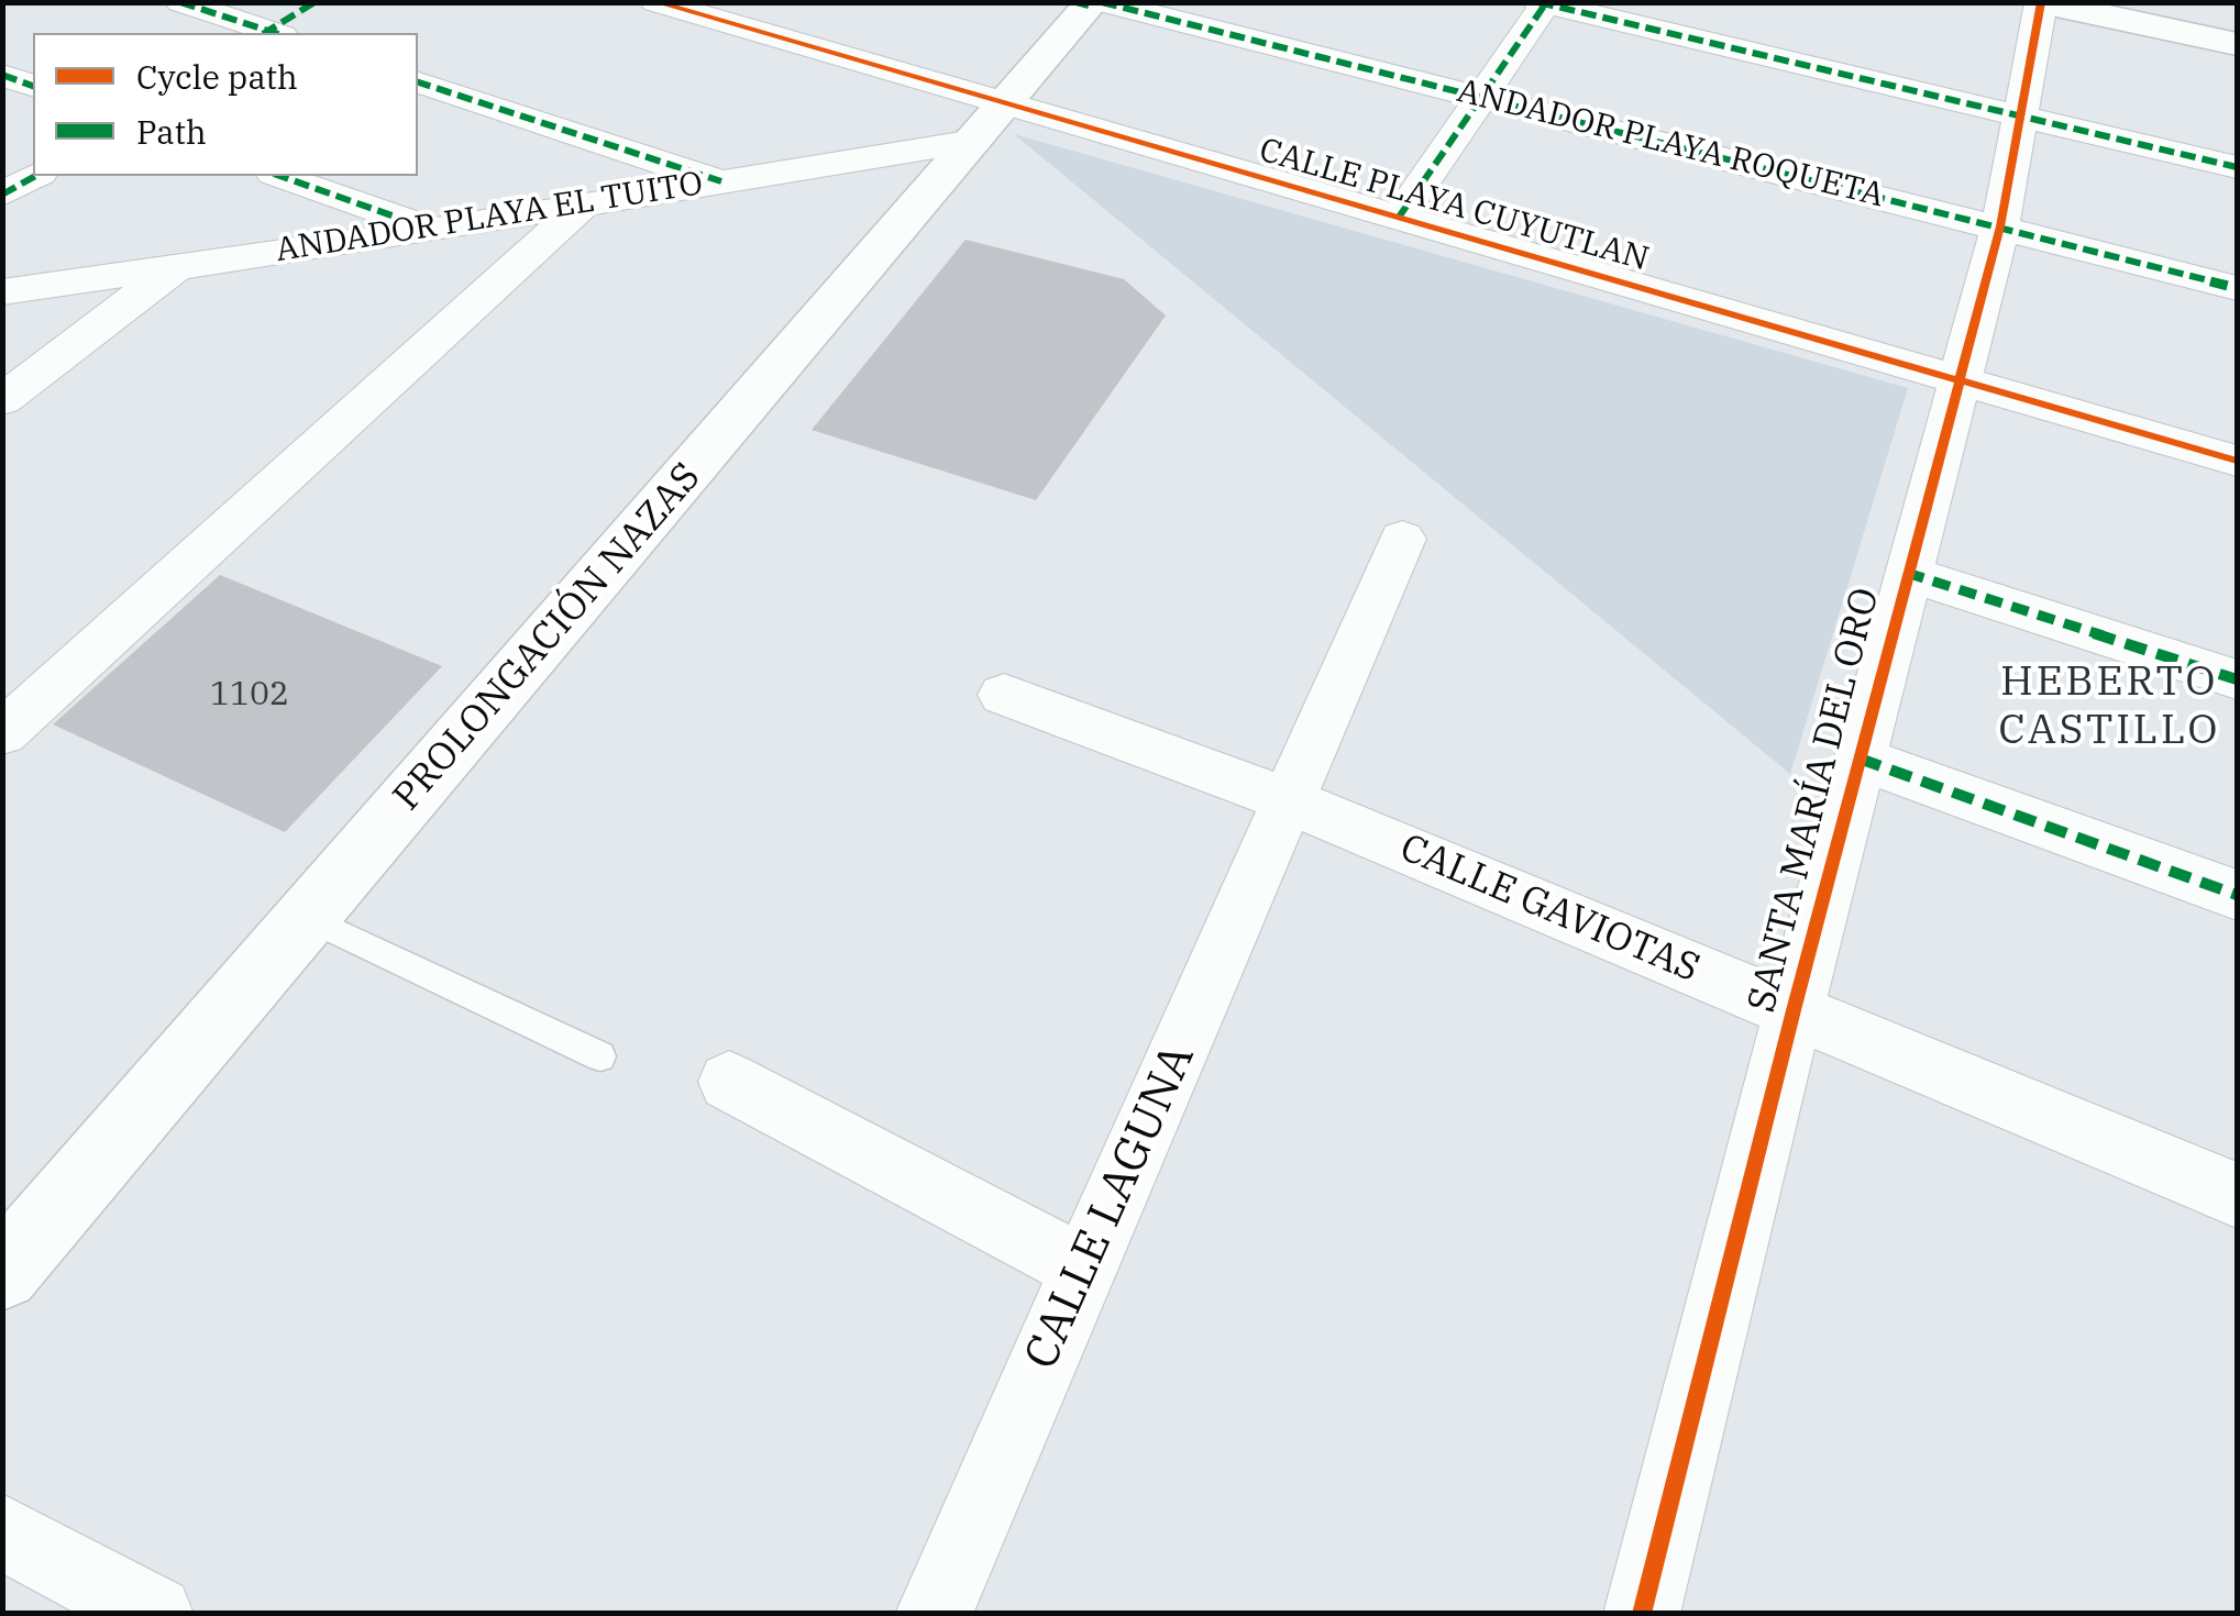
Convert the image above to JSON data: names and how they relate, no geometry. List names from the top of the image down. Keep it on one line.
{"streets":{"main road":["PROLONGACIÓN NAZAS"],"street":["ANDADOR PLAYA ROQUETA","CALLE PLAYA CUYUTLAN","ANDADOR PLAYA EL TUITO","SANTA MARÍA DEL ORO","CALLE GAVIOTAS","CALLE LAGUNA"]},"crossings":[["ANDADOR PLAYA ROQUETA","PROLONGACIÓN NAZAS"],["ANDADOR PLAYA ROQUETA","SANTA MARÍA DEL ORO"],["CALLE PLAYA CUYUTLAN","ANDADOR PLAYA EL TUITO"],["CALLE PLAYA CUYUTLAN","PROLONGACIÓN NAZAS"],["CALLE PLAYA CUYUTLAN","SANTA MARÍA DEL ORO"],["ANDADOR PLAYA EL TUITO","PROLONGACIÓN NAZAS"],["SANTA MARÍA DEL ORO","CALLE GAVIOTAS"],["CALLE GAVIOTAS","CALLE LAGUNA"]],"districts":["HEBERTO CASTILLO"],"house_numbers":["1102"],"legend":["Cycle path","Path"]}
